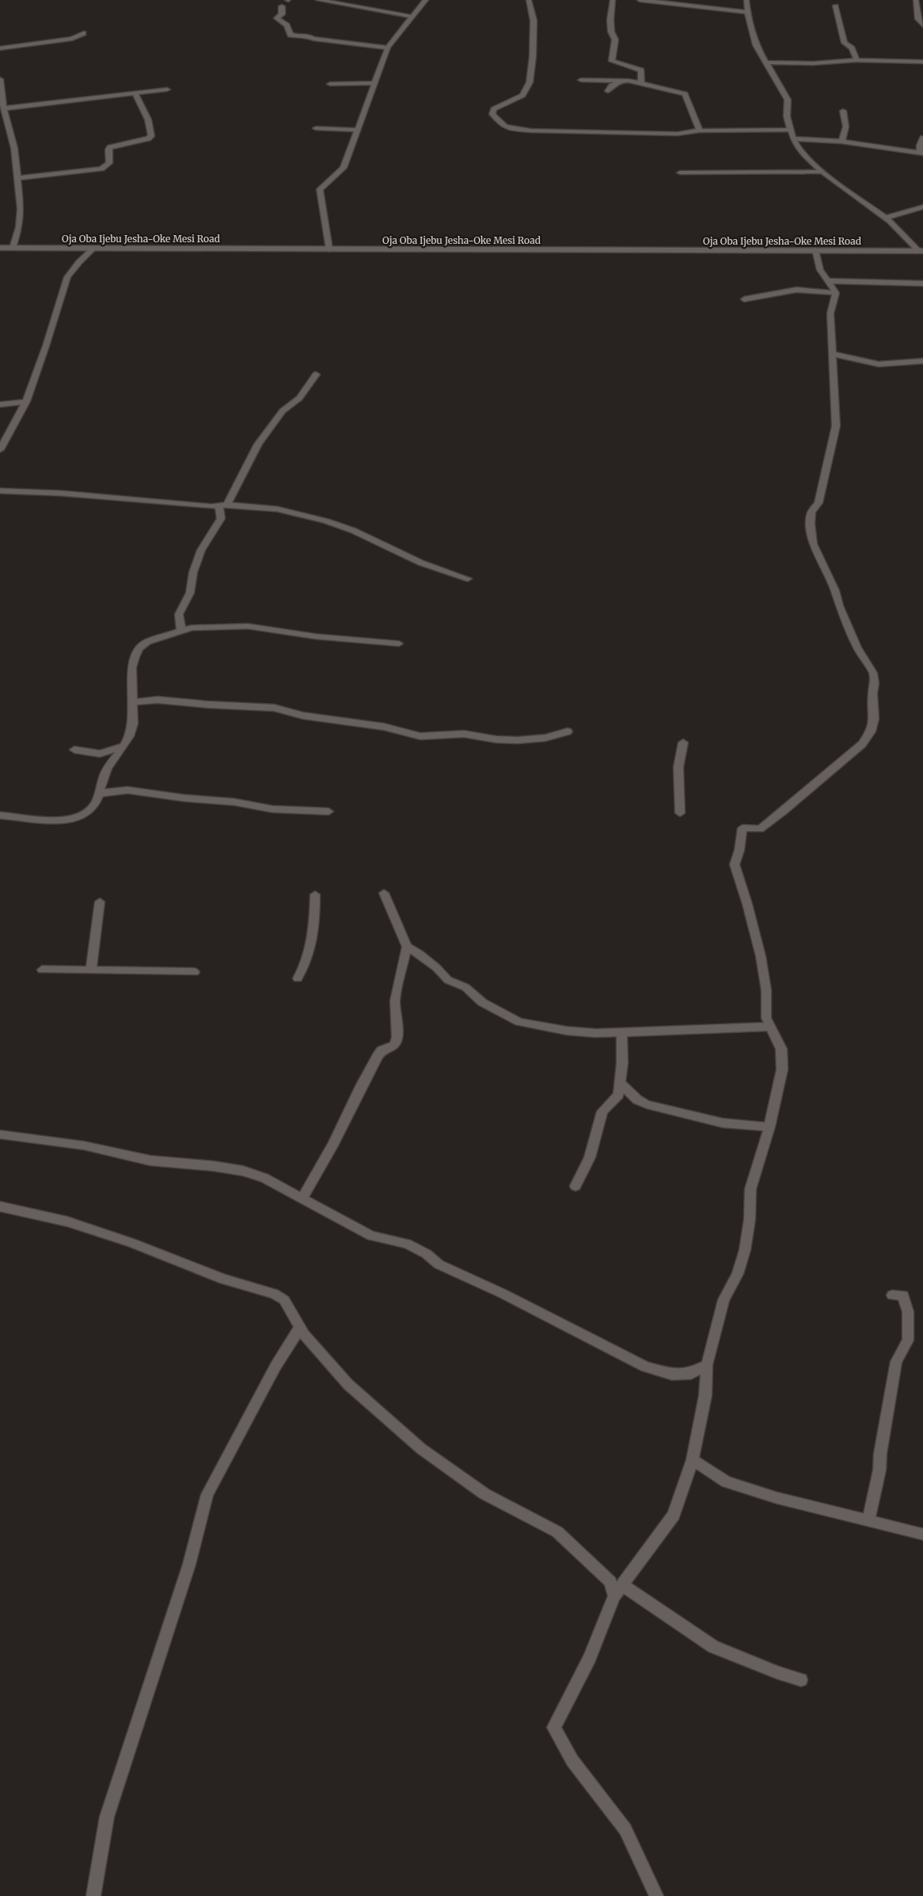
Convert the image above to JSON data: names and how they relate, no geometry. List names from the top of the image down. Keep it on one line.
{"streets":{"street":["Oja Oba Ijebu Jesha-Oke Mesi Road"]}}
